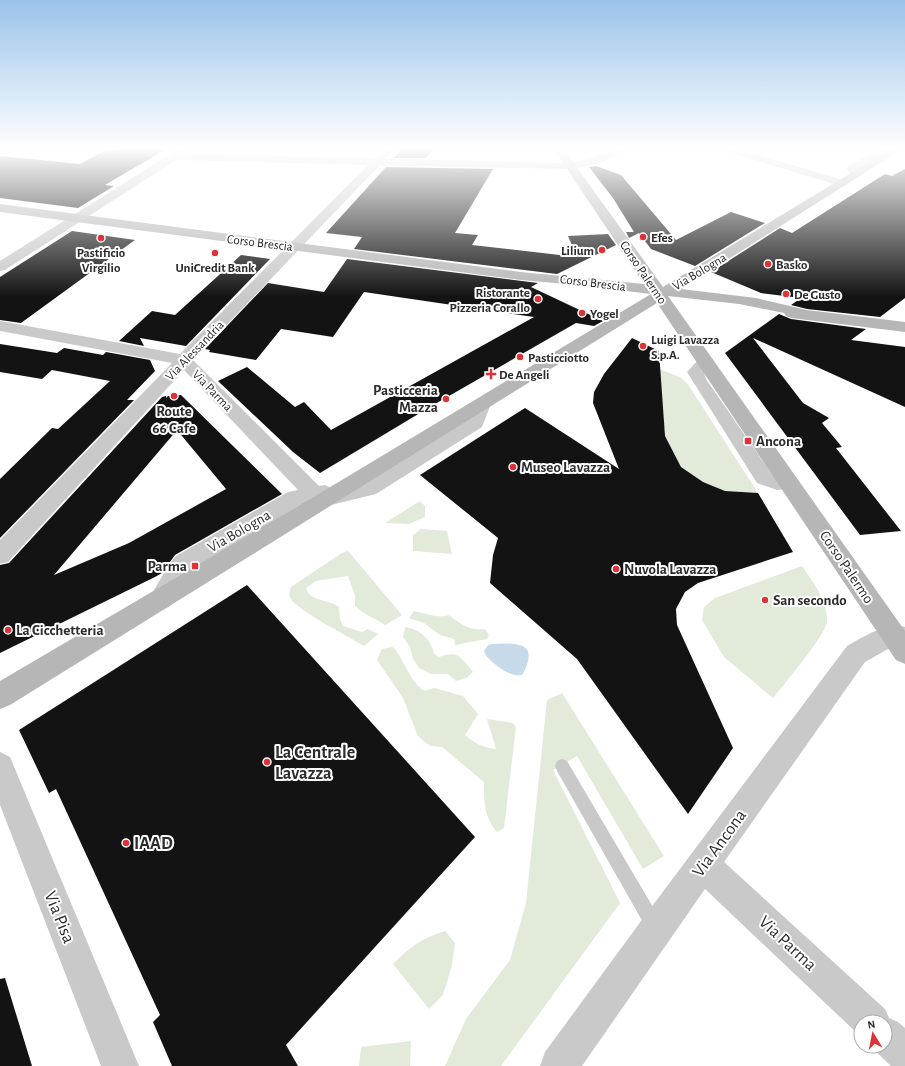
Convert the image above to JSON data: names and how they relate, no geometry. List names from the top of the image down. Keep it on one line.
{"streets":{"street":["Corso Brescia","Via Bologna","Corso Palermo","Via Alessandria","Via Parma","Via Ancona","Via Pisa"]},"crossings":[["Corso Brescia","Via Bologna"],["Corso Brescia","Corso Palermo"],["Corso Brescia","Via Alessandria"],["Via Bologna","Corso Palermo"],["Via Bologna","Via Parma"],["Corso Palermo","Via Ancona"],["Via Alessandria","Via Parma"],["Via Parma","Via Ancona"]],"places":{"other":["Efes","Pastificio Virgilio","Lilium","UniCredit Bank","Basko","De Gusto","Ristorante Pizzeria Corallo","Yogel","Luigi Lavazza S.p.A.","Pasticciotto","Route 66 Cafe","Pasticceria Mazza","Museo Lavazza","Nuvola Lavazza","San secondo","La Cicchetteria","La Centrale Lavazza","IAAD"],"health":["De Angeli"],"transit":["Ancona","Parma"]},"north":"top"}
